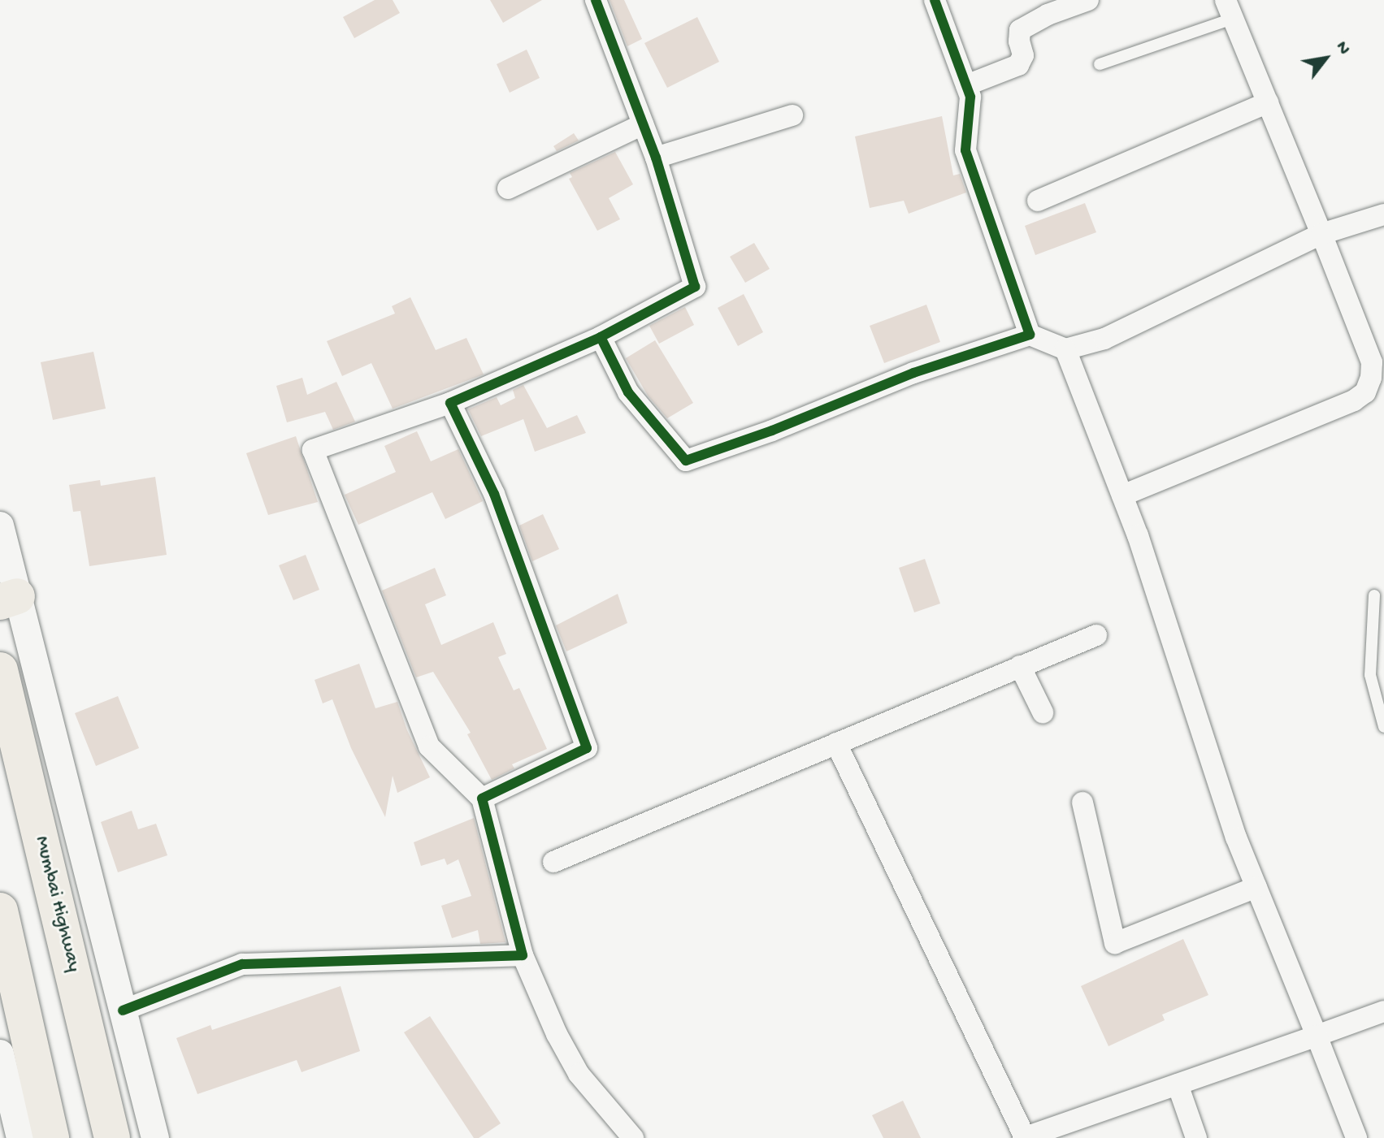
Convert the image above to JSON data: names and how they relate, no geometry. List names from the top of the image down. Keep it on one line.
{"streets":{"highway":["Mumbai Highway"]},"north":"top right"}
